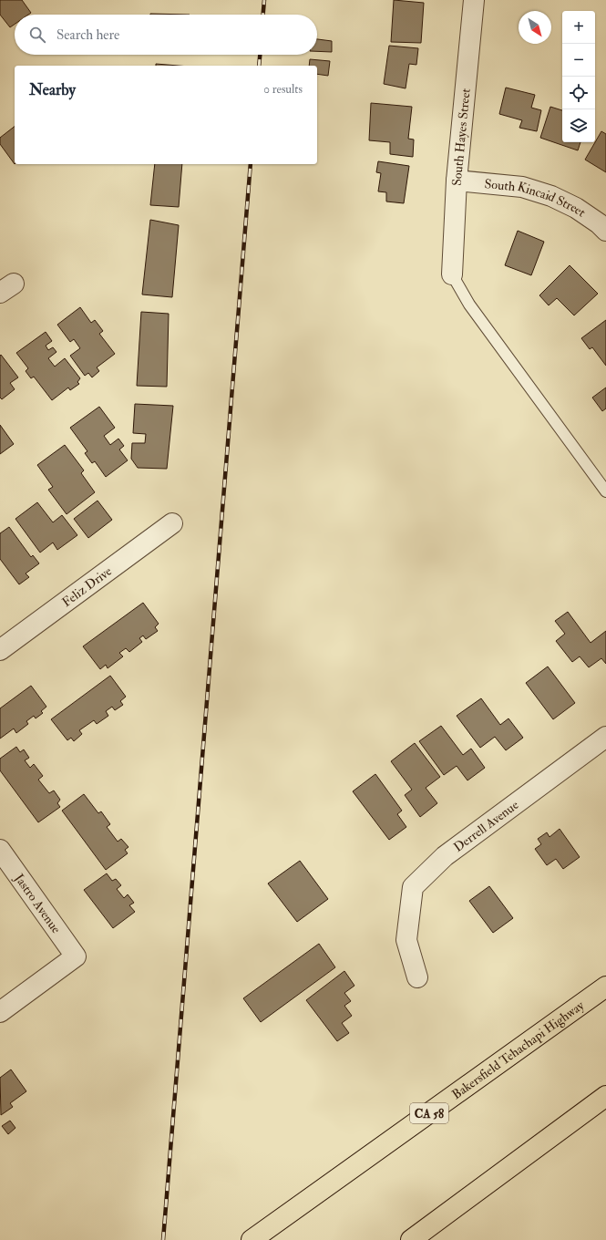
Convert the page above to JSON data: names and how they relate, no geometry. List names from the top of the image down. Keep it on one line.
{"streets":{"highway":["Bakersfield Tehachapi Highway","CA 58"],"street":["South Hayes Street","South Kincaid Street","Feliz Drive","Derrell Avenue","Jastro Avenue"]},"crossings":[["South Hayes Street","South Kincaid Street"]],"north":"bottom right","page":{"map_buttons":["+","−"],"search":"Search here","heading":["Nearby","0 results"]}}
